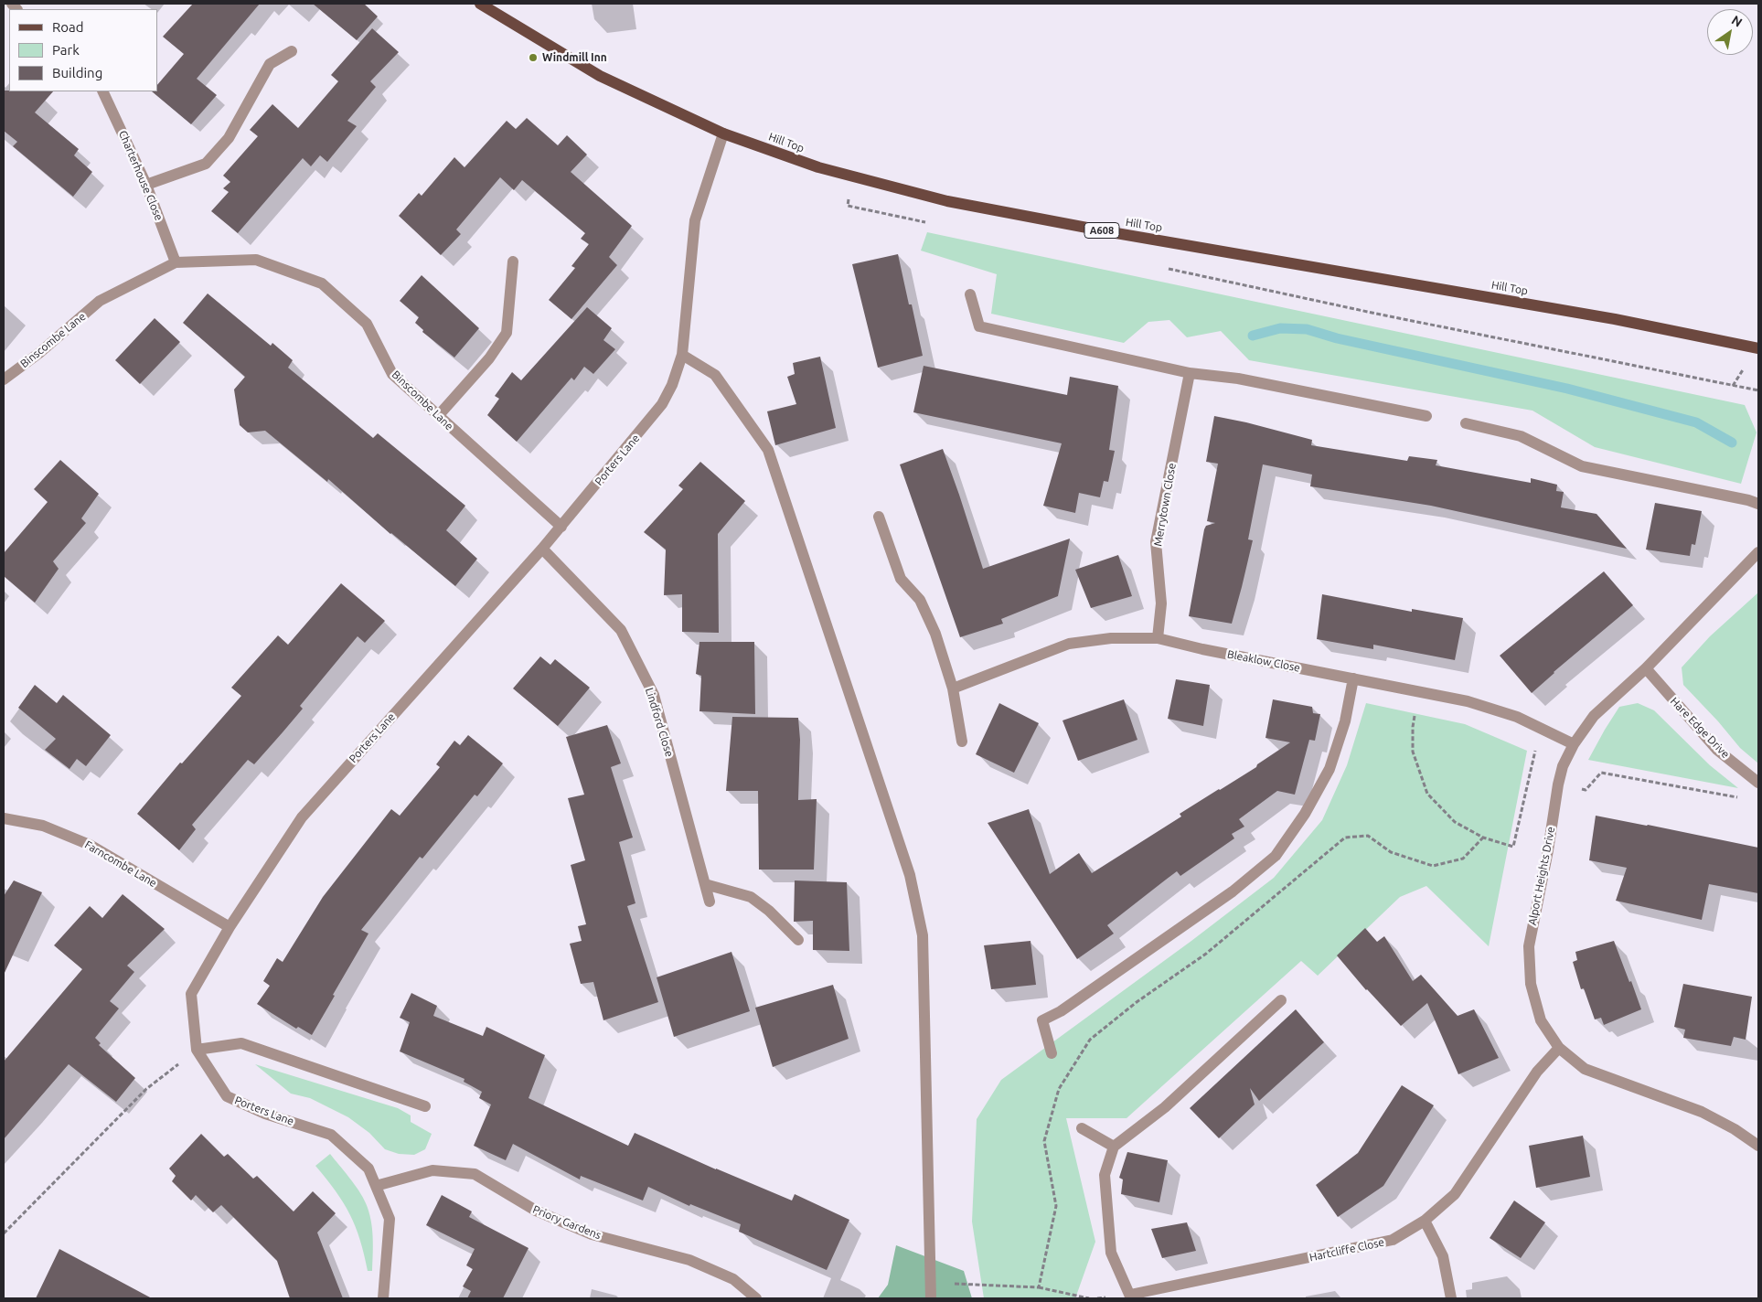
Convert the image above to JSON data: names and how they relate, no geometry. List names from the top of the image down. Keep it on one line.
{"streets":{"main road":["Hill Top","A608"],"street":["Charterhouse Close","Binscombe Lane","Porters Lane","Merrytown Close","Bleaklow Close","Lindford Close","Hare Edge Drive","Farncombe Lane","Alport Heights Drive","Priory Gardens","Hartcliffe Close"]},"crossings":[["Hill Top","Porters Lane"],["Charterhouse Close","Binscombe Lane"],["Binscombe Lane","Porters Lane"],["Porters Lane","Lindford Close"],["Porters Lane","Farncombe Lane"],["Porters Lane","Priory Gardens"],["Merrytown Close","Bleaklow Close"],["Bleaklow Close","Alport Heights Drive"],["Hare Edge Drive","Alport Heights Drive"],["Alport Heights Drive","Hartcliffe Close"]],"places":["Windmill Inn"],"legend":["Road","Park","Building"],"north":"top right"}
